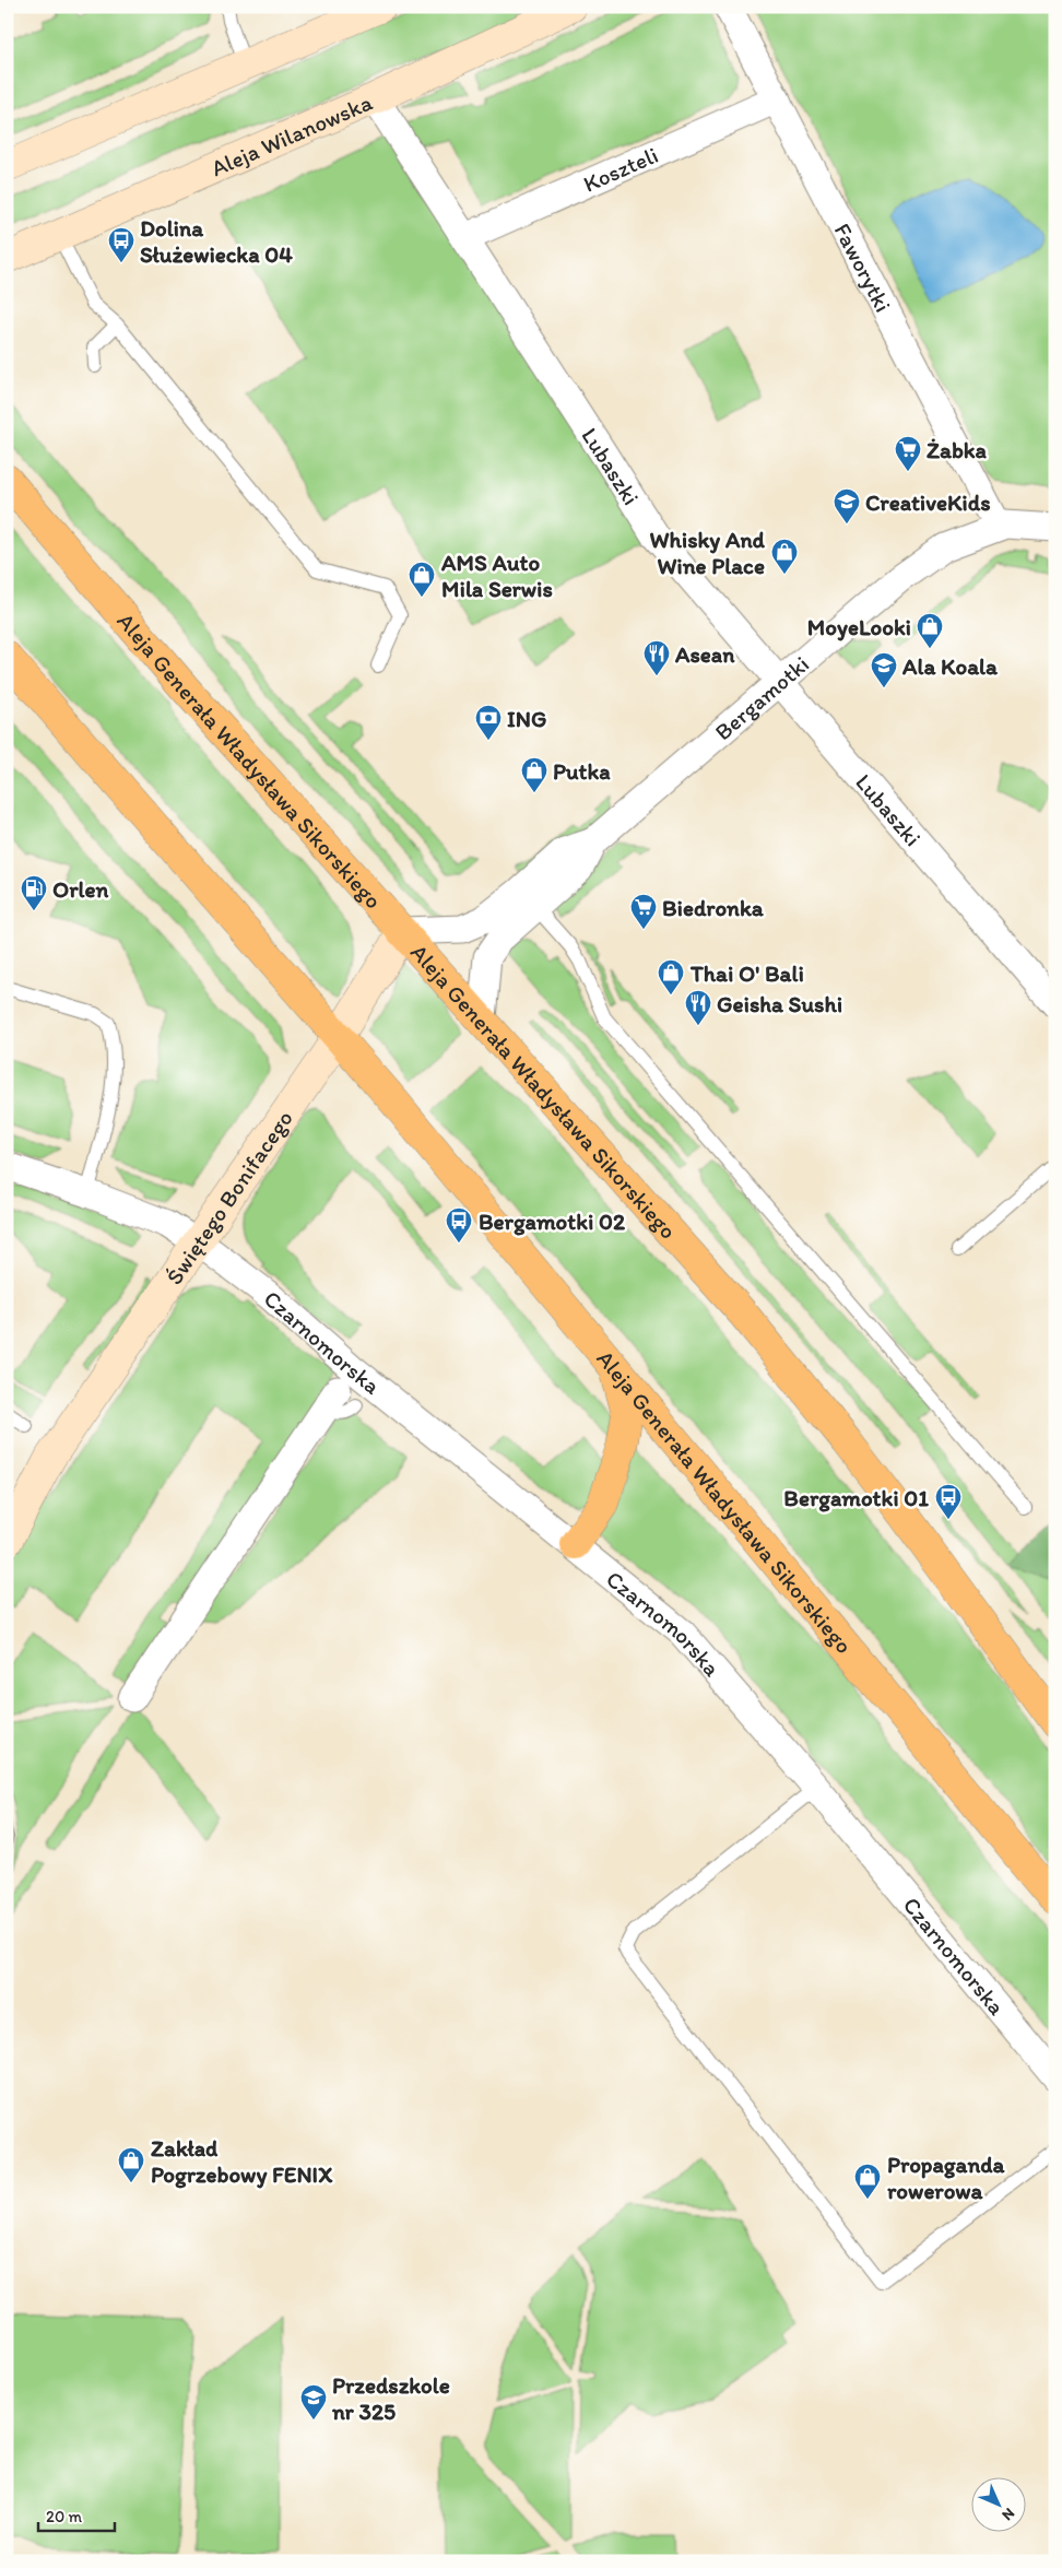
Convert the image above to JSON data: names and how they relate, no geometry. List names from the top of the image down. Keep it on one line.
{"streets":{"main road":["Aleja Wilanowska","Aleja Generała Władysława Sikorskiego","Świętego Bonifacego"],"street":["Koszteli","Faworytki","Lubaszki","Bergamotki","Czarnomorska"]},"crossings":[["Aleja Wilanowska","Lubaszki"],["Koszteli","Faworytki"],["Koszteli","Lubaszki"],["Faworytki","Bergamotki"],["Lubaszki","Bergamotki"],["Bergamotki","Aleja Generała Władysława Sikorskiego"],["Bergamotki","Świętego Bonifacego"],["Aleja Generała Władysława Sikorskiego","Świętego Bonifacego"],["Świętego Bonifacego","Czarnomorska"]],"places":{"bus stop":["Dolina Służewiecka 04","Bergamotki 02","Bergamotki 01"],"supermarket":["Żabka","Biedronka"],"school or university":["CreativeKids","Ala Koala","Przedszkole nr 325"],"shop":["Whisky And Wine Place","AMS Auto Mila Serwis","MoyeLooki","Putka","Thai O' Bali","Zakład Pogrzebowy FENIX","Propaganda rowerowa"],"restaurant":["Asean","Geisha Sushi"],"bank":["ING"],"fuel station":["Orlen"]},"scale_bar":"20 m","north":"bottom right"}
